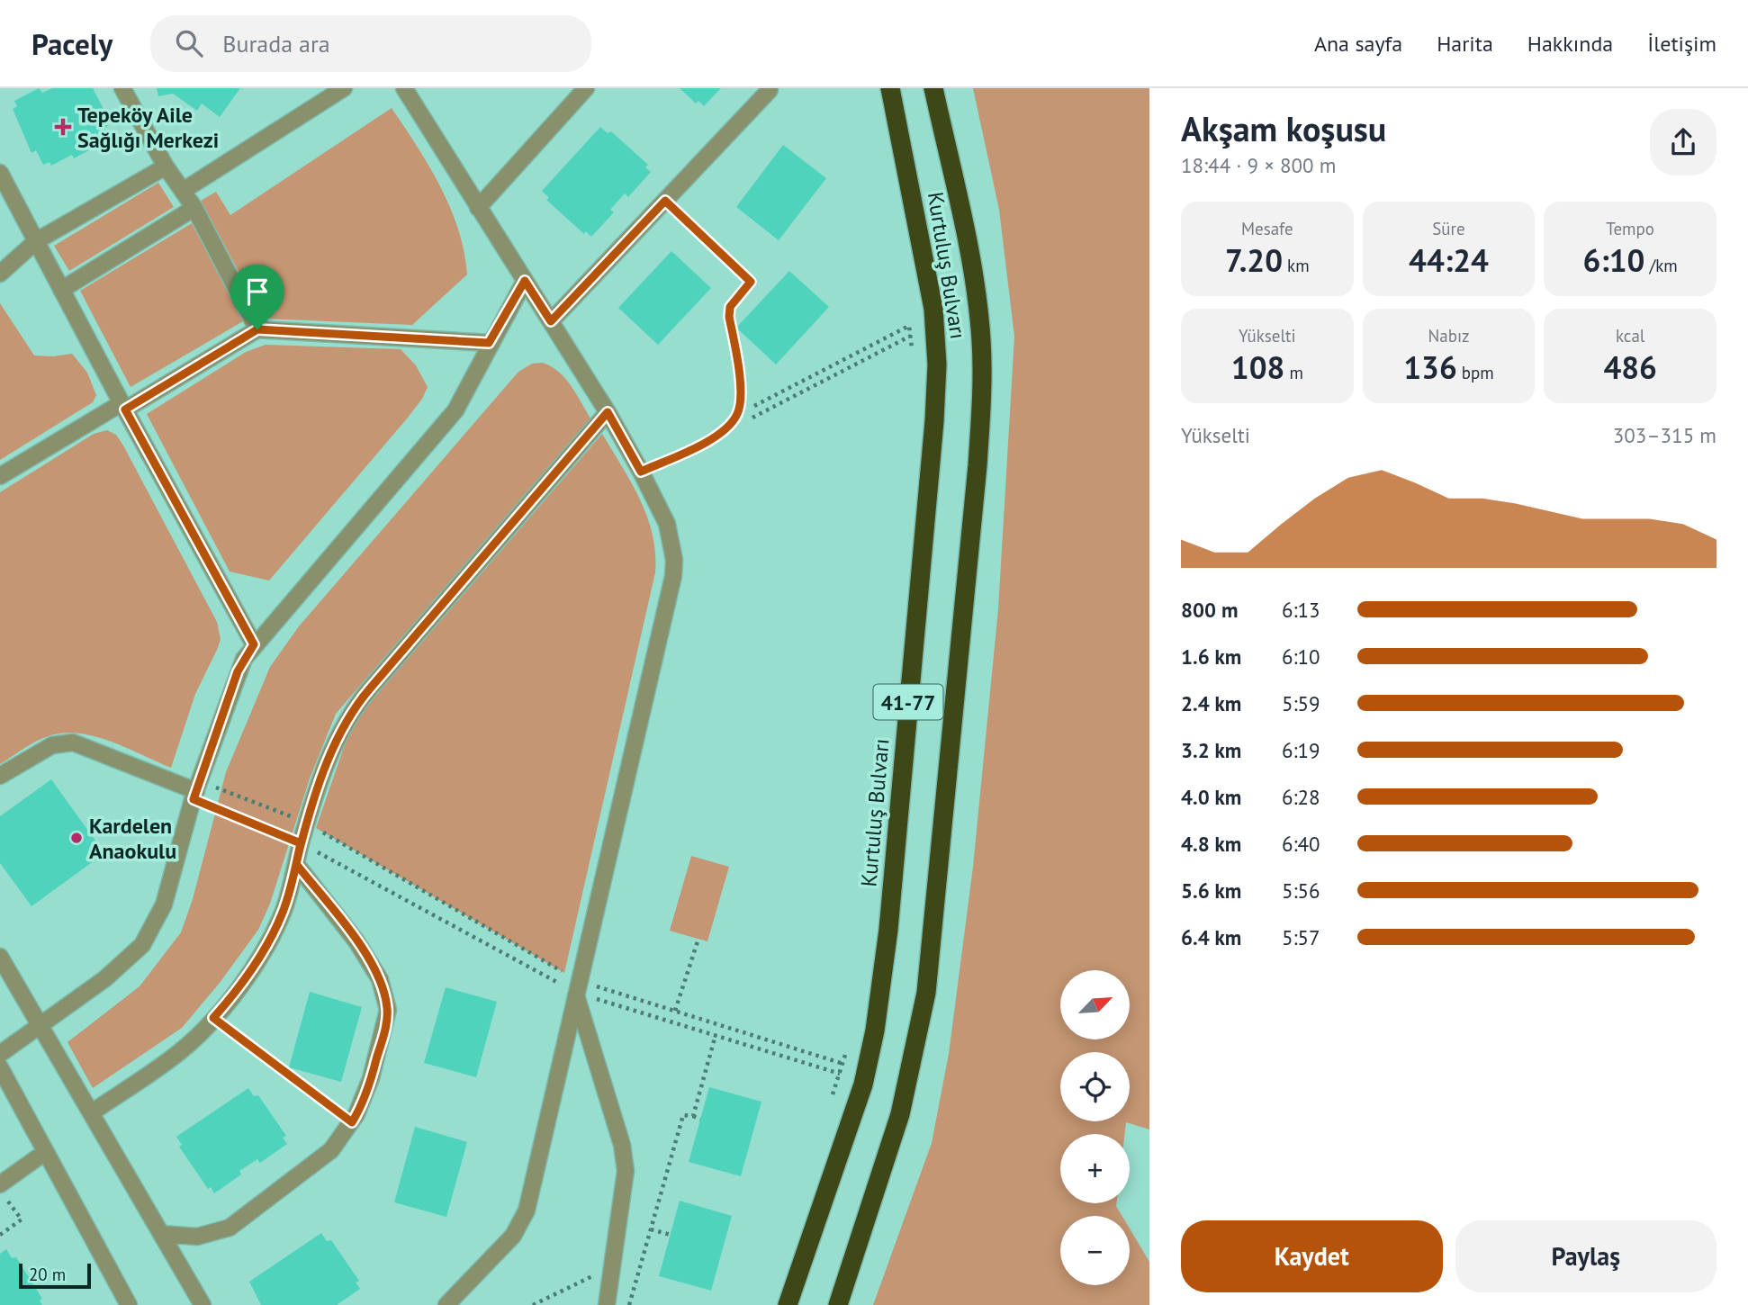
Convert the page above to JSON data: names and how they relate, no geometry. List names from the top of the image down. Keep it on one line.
{"streets":{"highway":["Kurtuluş Bulvarı","41-77"]},"places":{"health":["Tepeköy Aile Sağlığı Merkezi"],"other":["Kardelen Anaokulu"]},"scale_bar":"20 m","north":"top right","page":{"header":"Pacely","search":"Burada ara","nav":["Ana sayfa","Harita","Hakkında","İletişim"],"heading":["Akşam koşusu","18:44 · 9 × 800 m"],"stats":[["Mesafe","7.20 km"],["Süre","44:24"],["Tempo","6:10 /km"],["Yükselti","108 m"],["Nabız","136 bpm"],["kcal","486"]],"chart":["Yükselti","303–315 m"],"list":[{"name":"800 m","note":"6:13"},{"name":"1.6 km","note":"6:10"},{"name":"2.4 km","note":"5:59"},{"name":"3.2 km","note":"6:19"},{"name":"4.0 km","note":"6:28"},{"name":"4.8 km","note":"6:40"},{"name":"5.6 km","note":"5:56"},{"name":"6.4 km","note":"5:57"}],"map_buttons":["+","−"],"buttons":["Kaydet","Paylaş"],"scale":"20 m"}}
